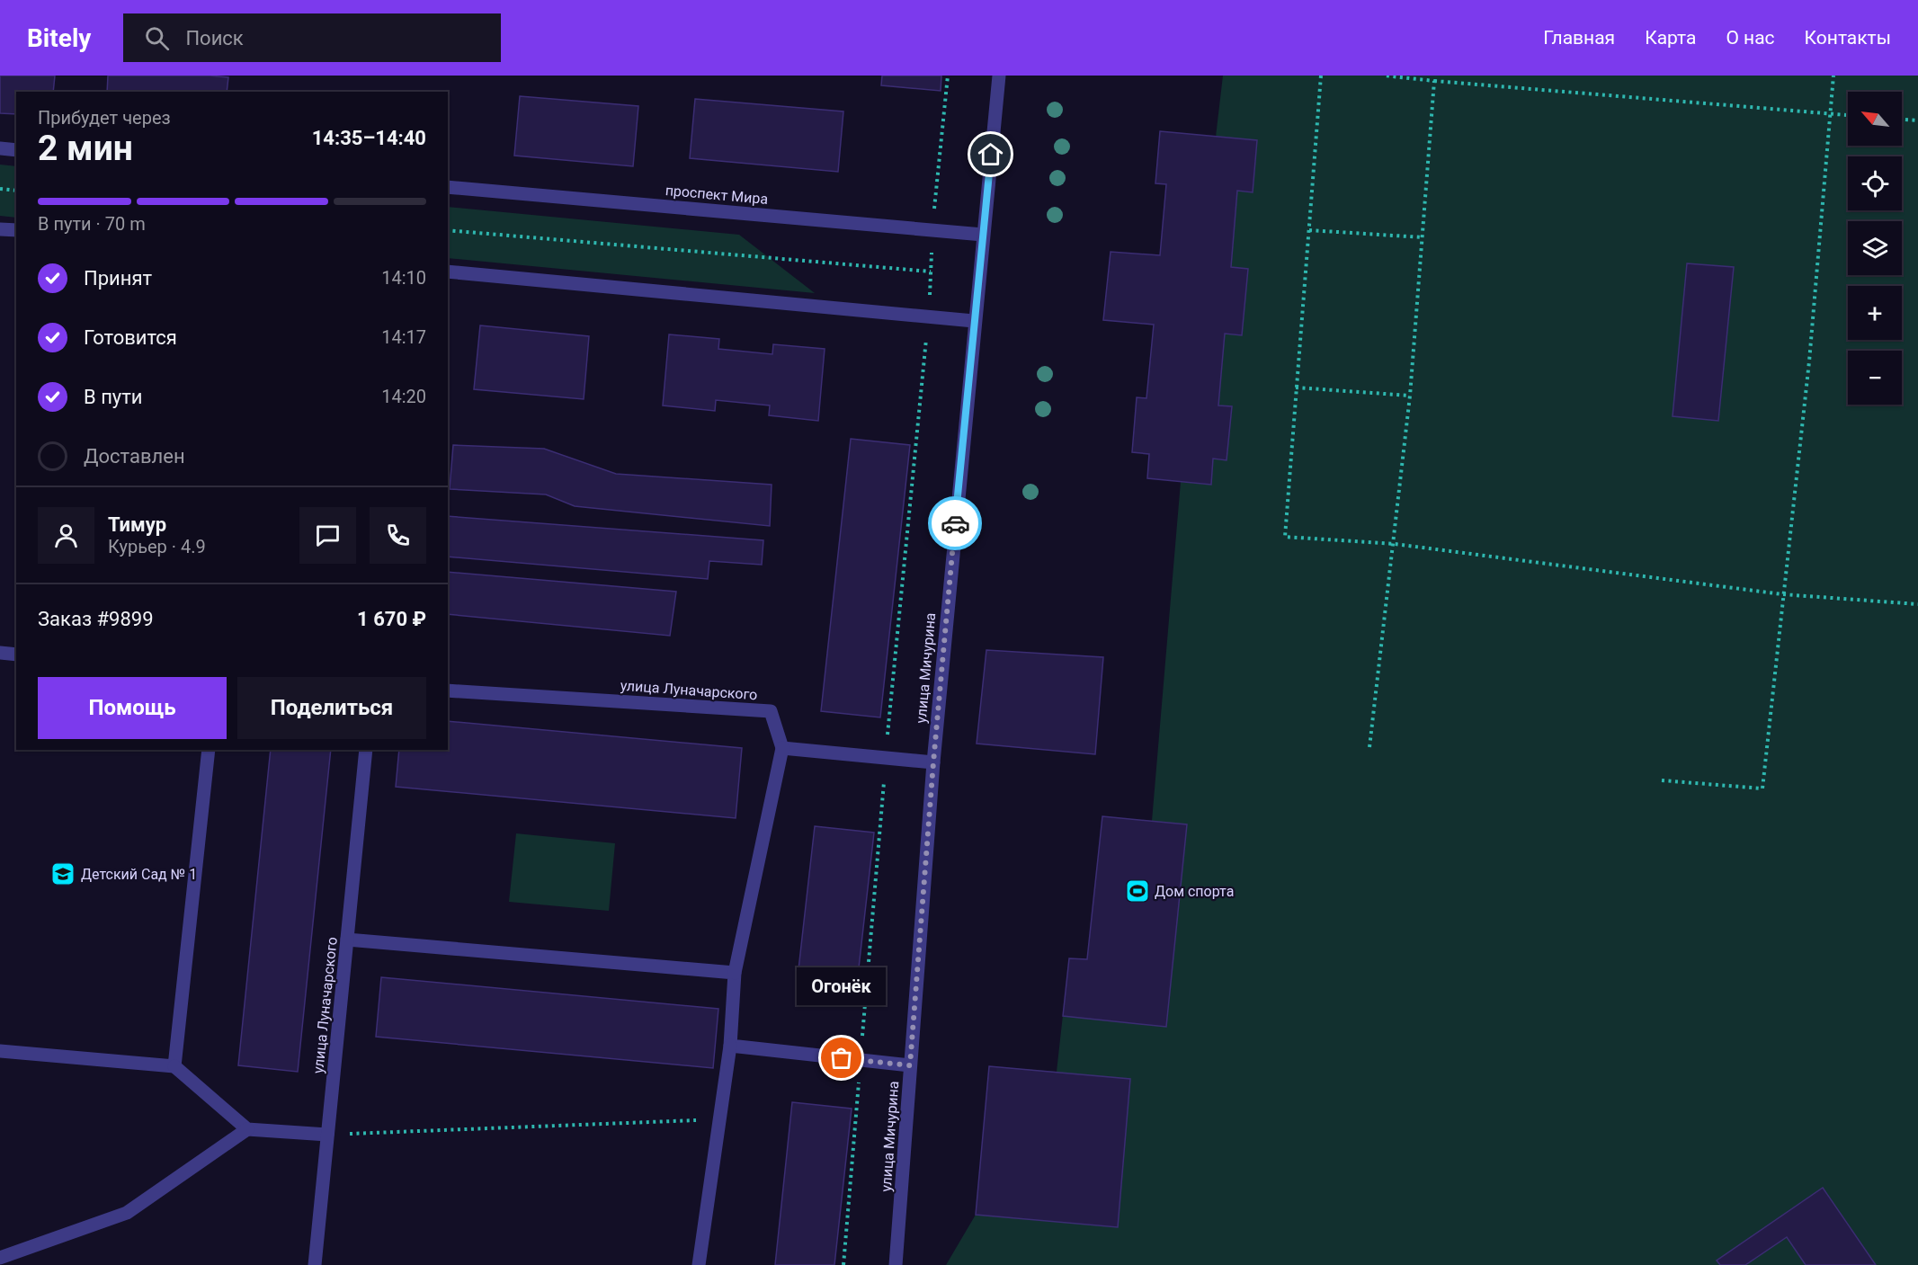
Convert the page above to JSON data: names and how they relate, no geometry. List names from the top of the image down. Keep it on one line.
{"streets":{"street":["проспект Мира","улица Мичурина","улица Луначарского"]},"crossings":[["проспект Мира","улица Мичурина"]],"places":{"school or university":["Детский Сад № 1"],"sports":["Дом спорта"],"other":["Огонёк"]},"north":"top left","page":{"header":"Bitely","search":"Поиск","nav":["Главная","Карта","О нас","Контакты"],"map_buttons":["+","−"],"heading":["2 мин","Прибудет через","14:35–14:40"],"panel":["Тимур","Курьер · 4.9","Заказ #9899","1 670 ₽"],"bar":"В пути · 70 m","list":[["Принят","14:10"],["Готовится","14:17"],["В пути","14:20"],"Доставлен"],"buttons":["Помощь","Поделиться"],"bubble":"Огонёк"}}
